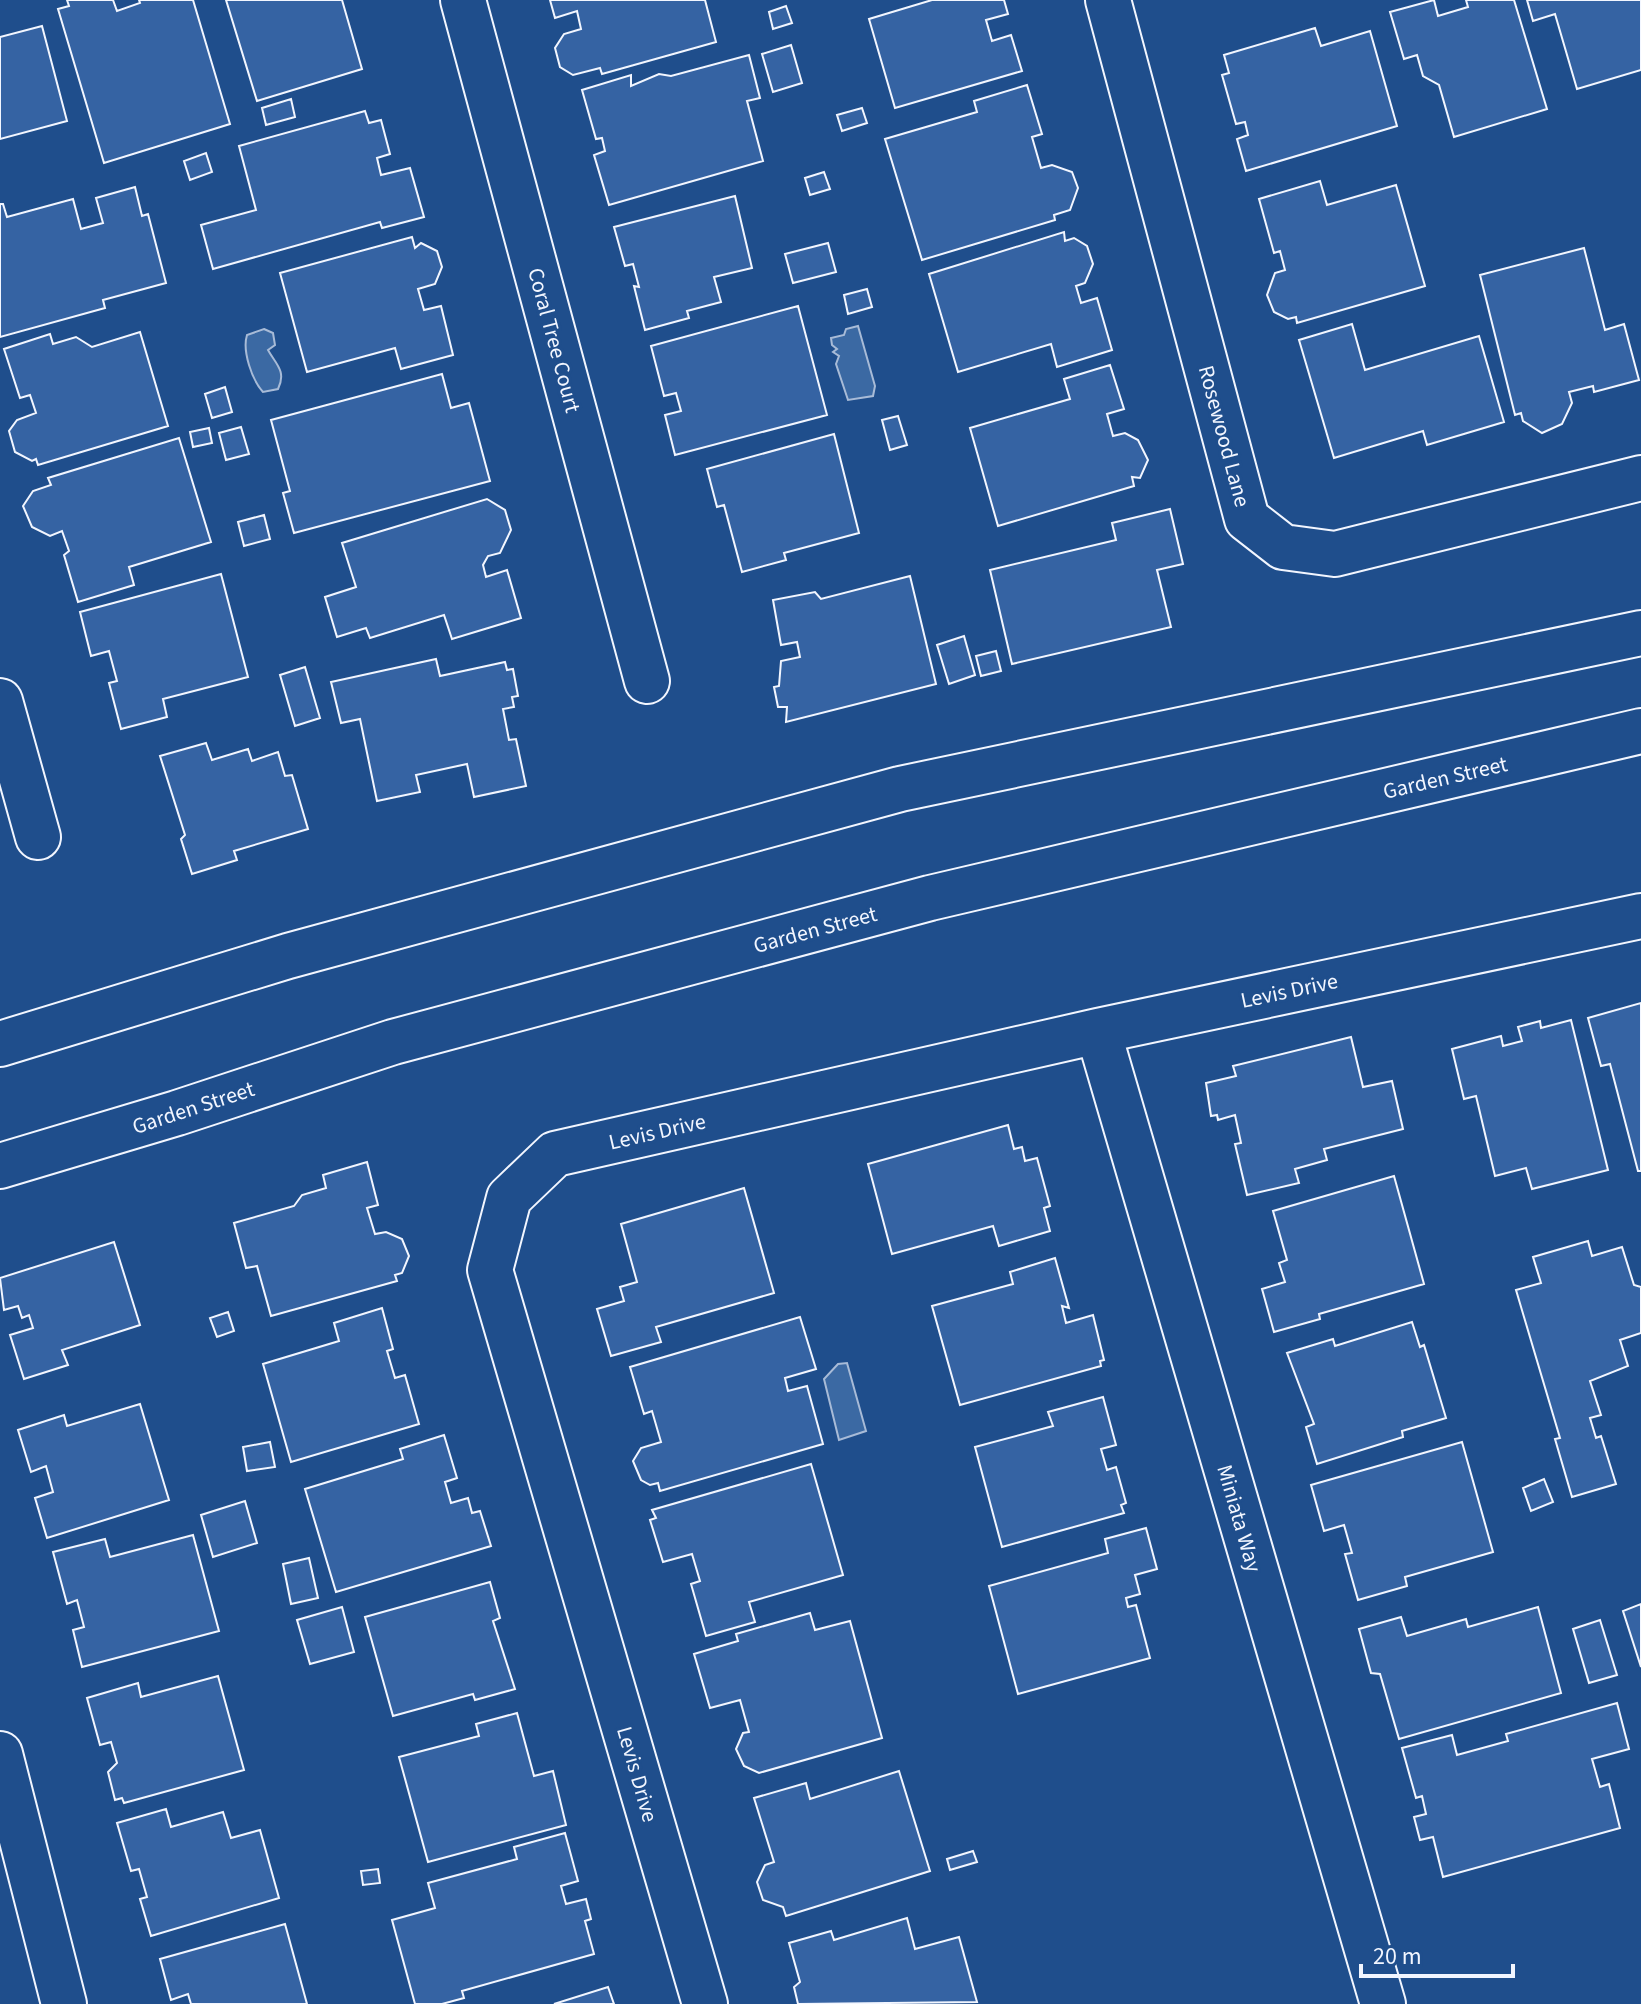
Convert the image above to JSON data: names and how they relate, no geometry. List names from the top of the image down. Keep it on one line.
{"streets":{"street":["Coral Tree Court","Rosewood Lane","Garden Street","Levis Drive","Miniata Way"]},"crossings":[["Levis Drive","Miniata Way"]],"scale_bar":"20 m"}
